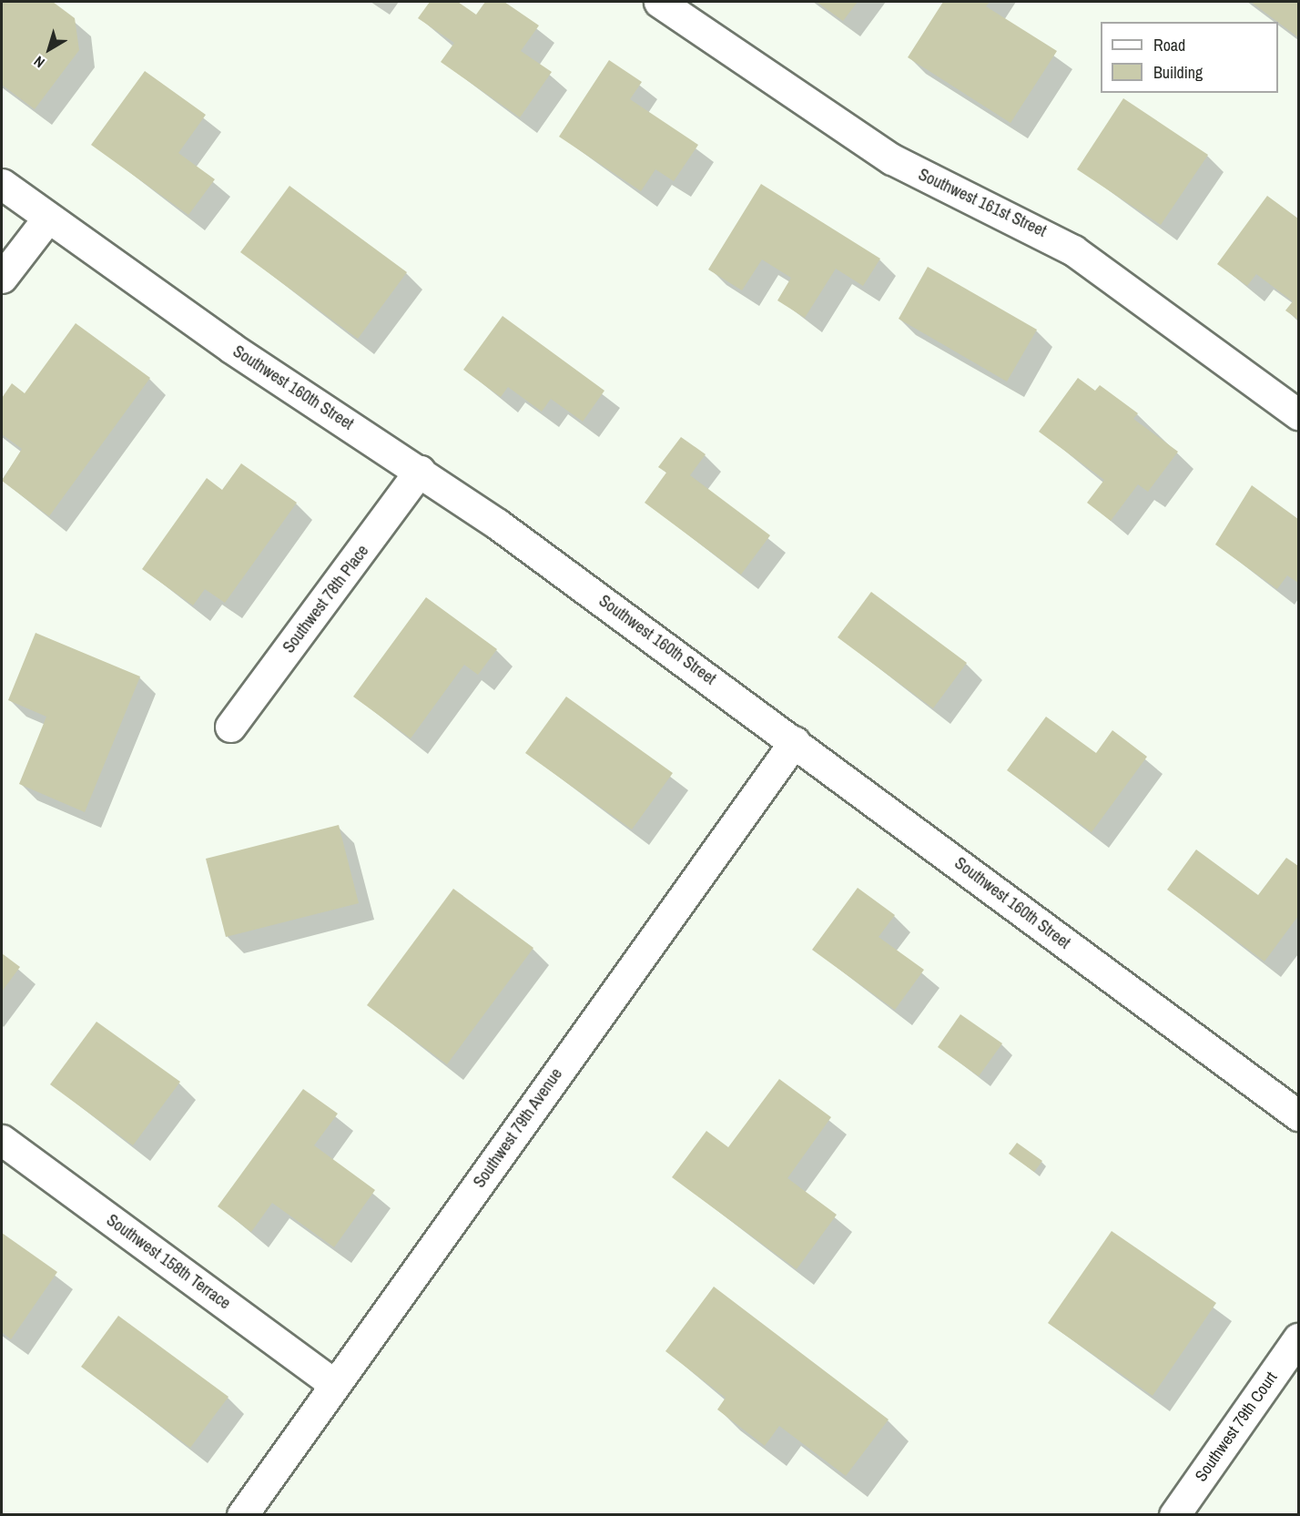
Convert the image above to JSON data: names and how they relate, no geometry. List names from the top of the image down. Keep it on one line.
{"streets":{"street":["Southwest 161st Street","Southwest 160th Street","Southwest 78th Place","Southwest 79th Avenue","Southwest 158th Terrace","Southwest 79th Court"]},"crossings":[["Southwest 160th Street","Southwest 78th Place"],["Southwest 160th Street","Southwest 79th Avenue"],["Southwest 79th Avenue","Southwest 158th Terrace"]],"legend":["Road","Building"],"north":"bottom left"}
